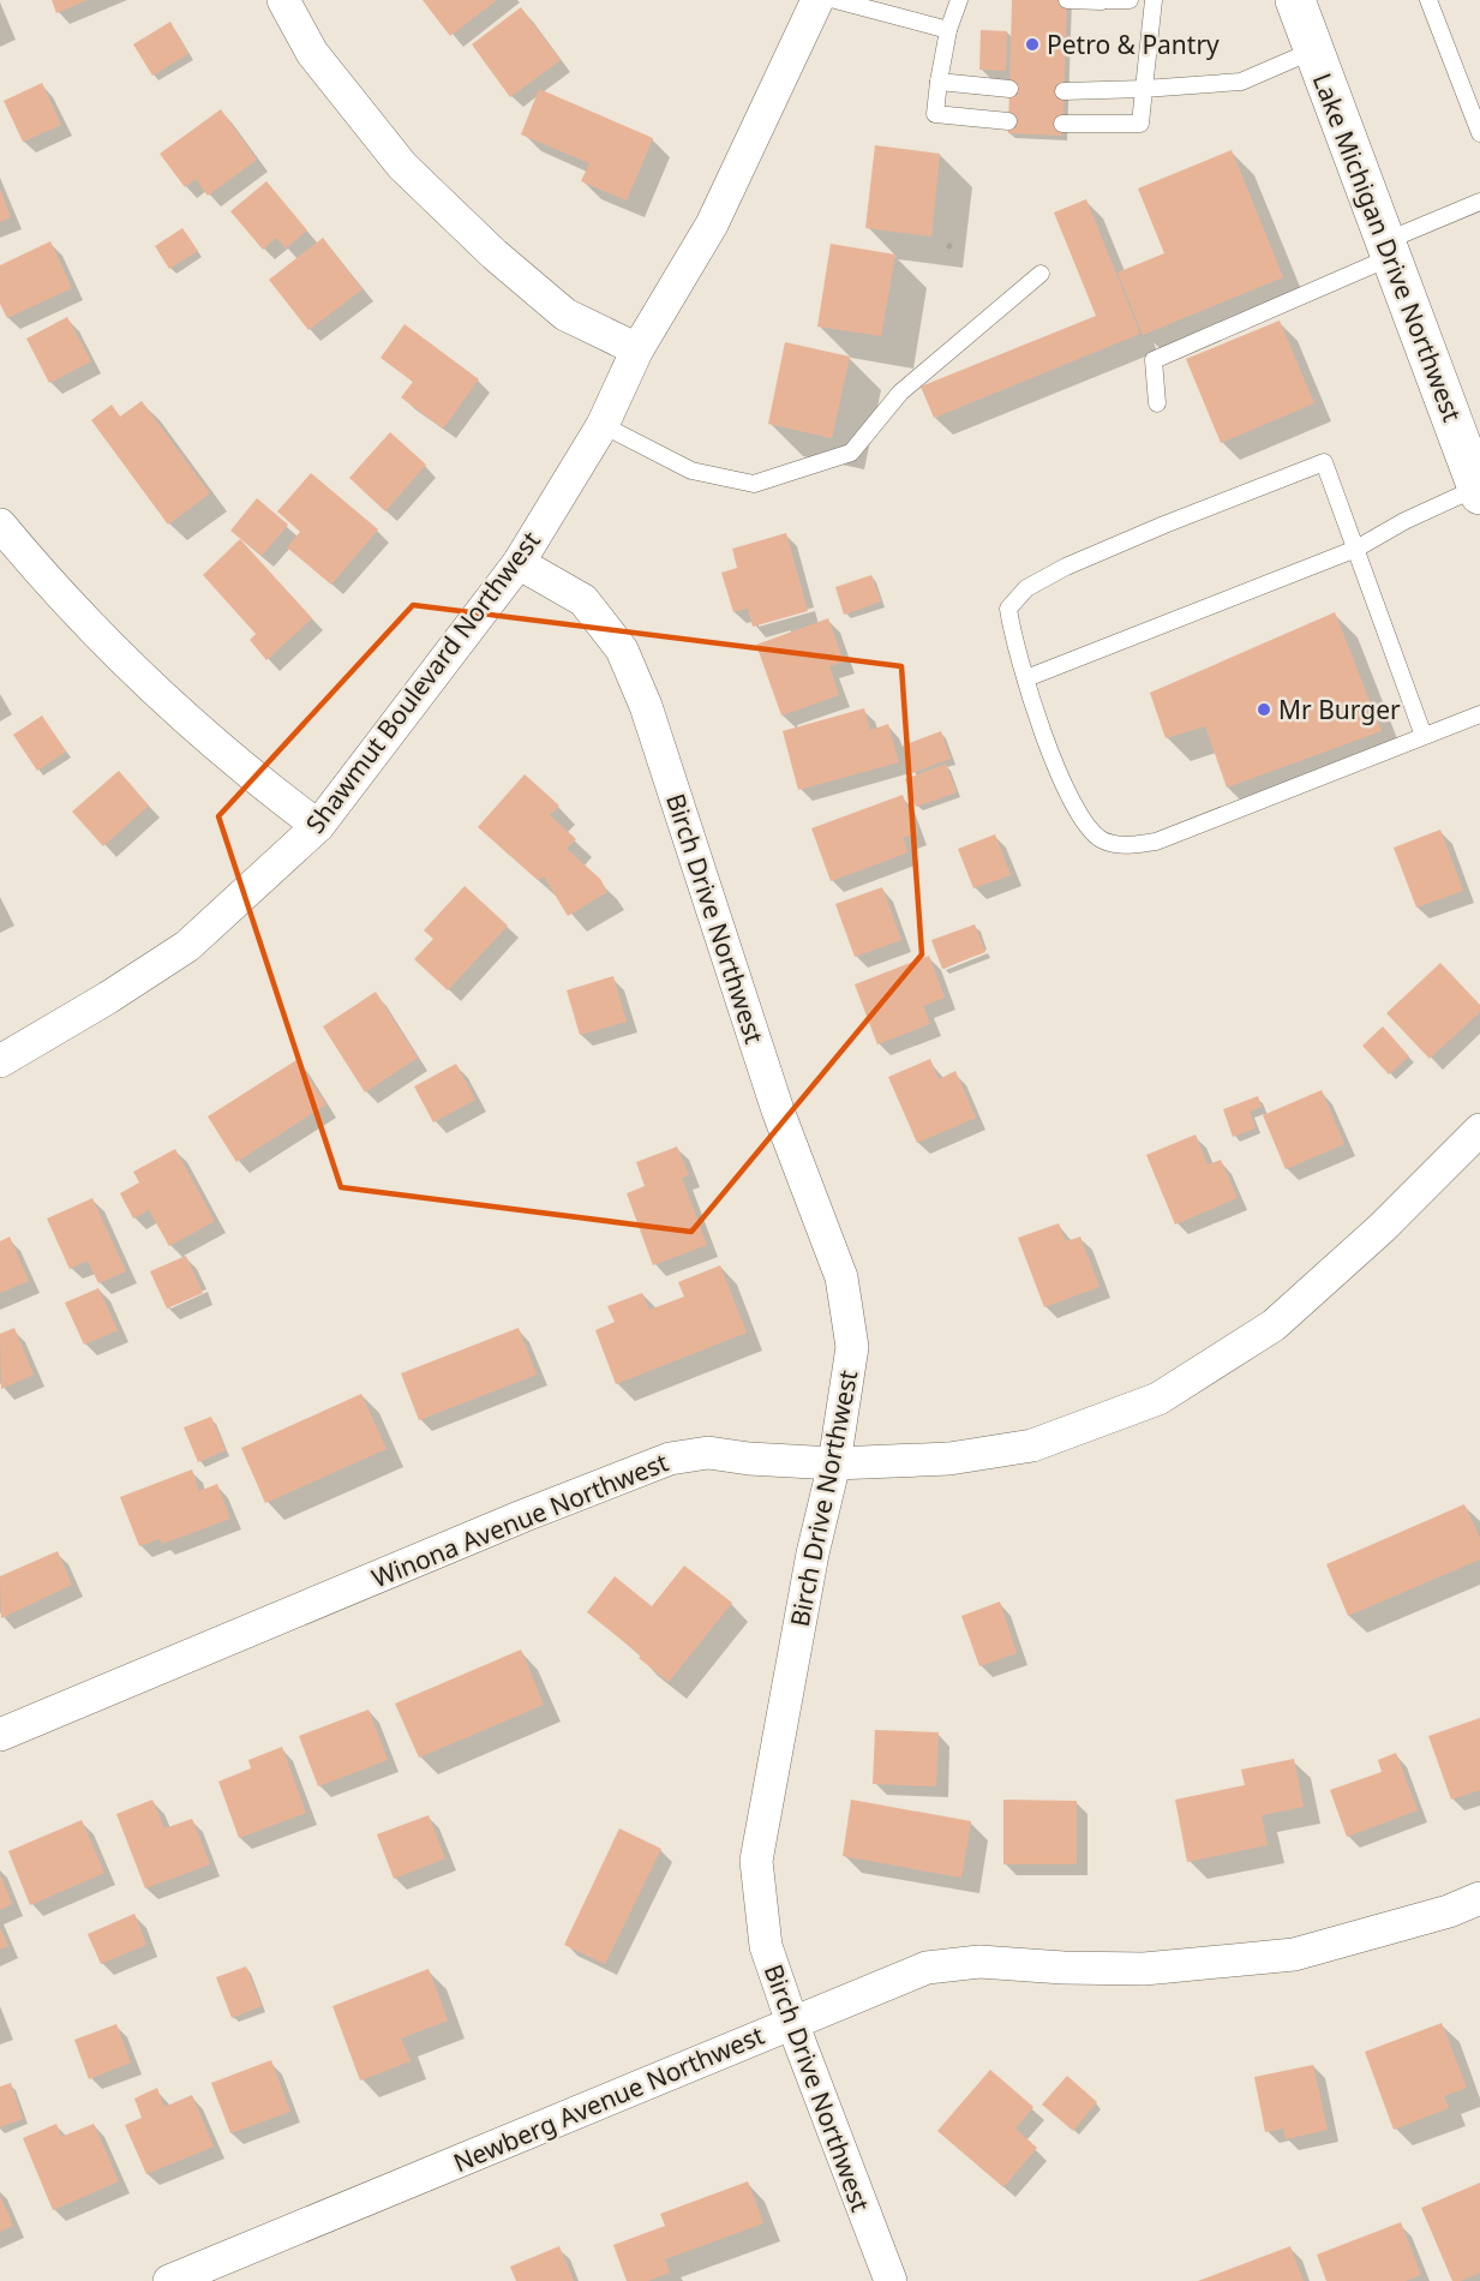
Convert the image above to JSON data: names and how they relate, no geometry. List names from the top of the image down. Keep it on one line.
{"streets":{"highway":["Lake Michigan Drive Northwest"],"street":["Shawmut Boulevard Northwest","Birch Drive Northwest","Winona Avenue Northwest","Newberg Avenue Northwest"]},"crossings":[["Shawmut Boulevard Northwest","Birch Drive Northwest"],["Birch Drive Northwest","Winona Avenue Northwest"],["Birch Drive Northwest","Newberg Avenue Northwest"]],"places":["Petro & Pantry","Mr Burger"]}
